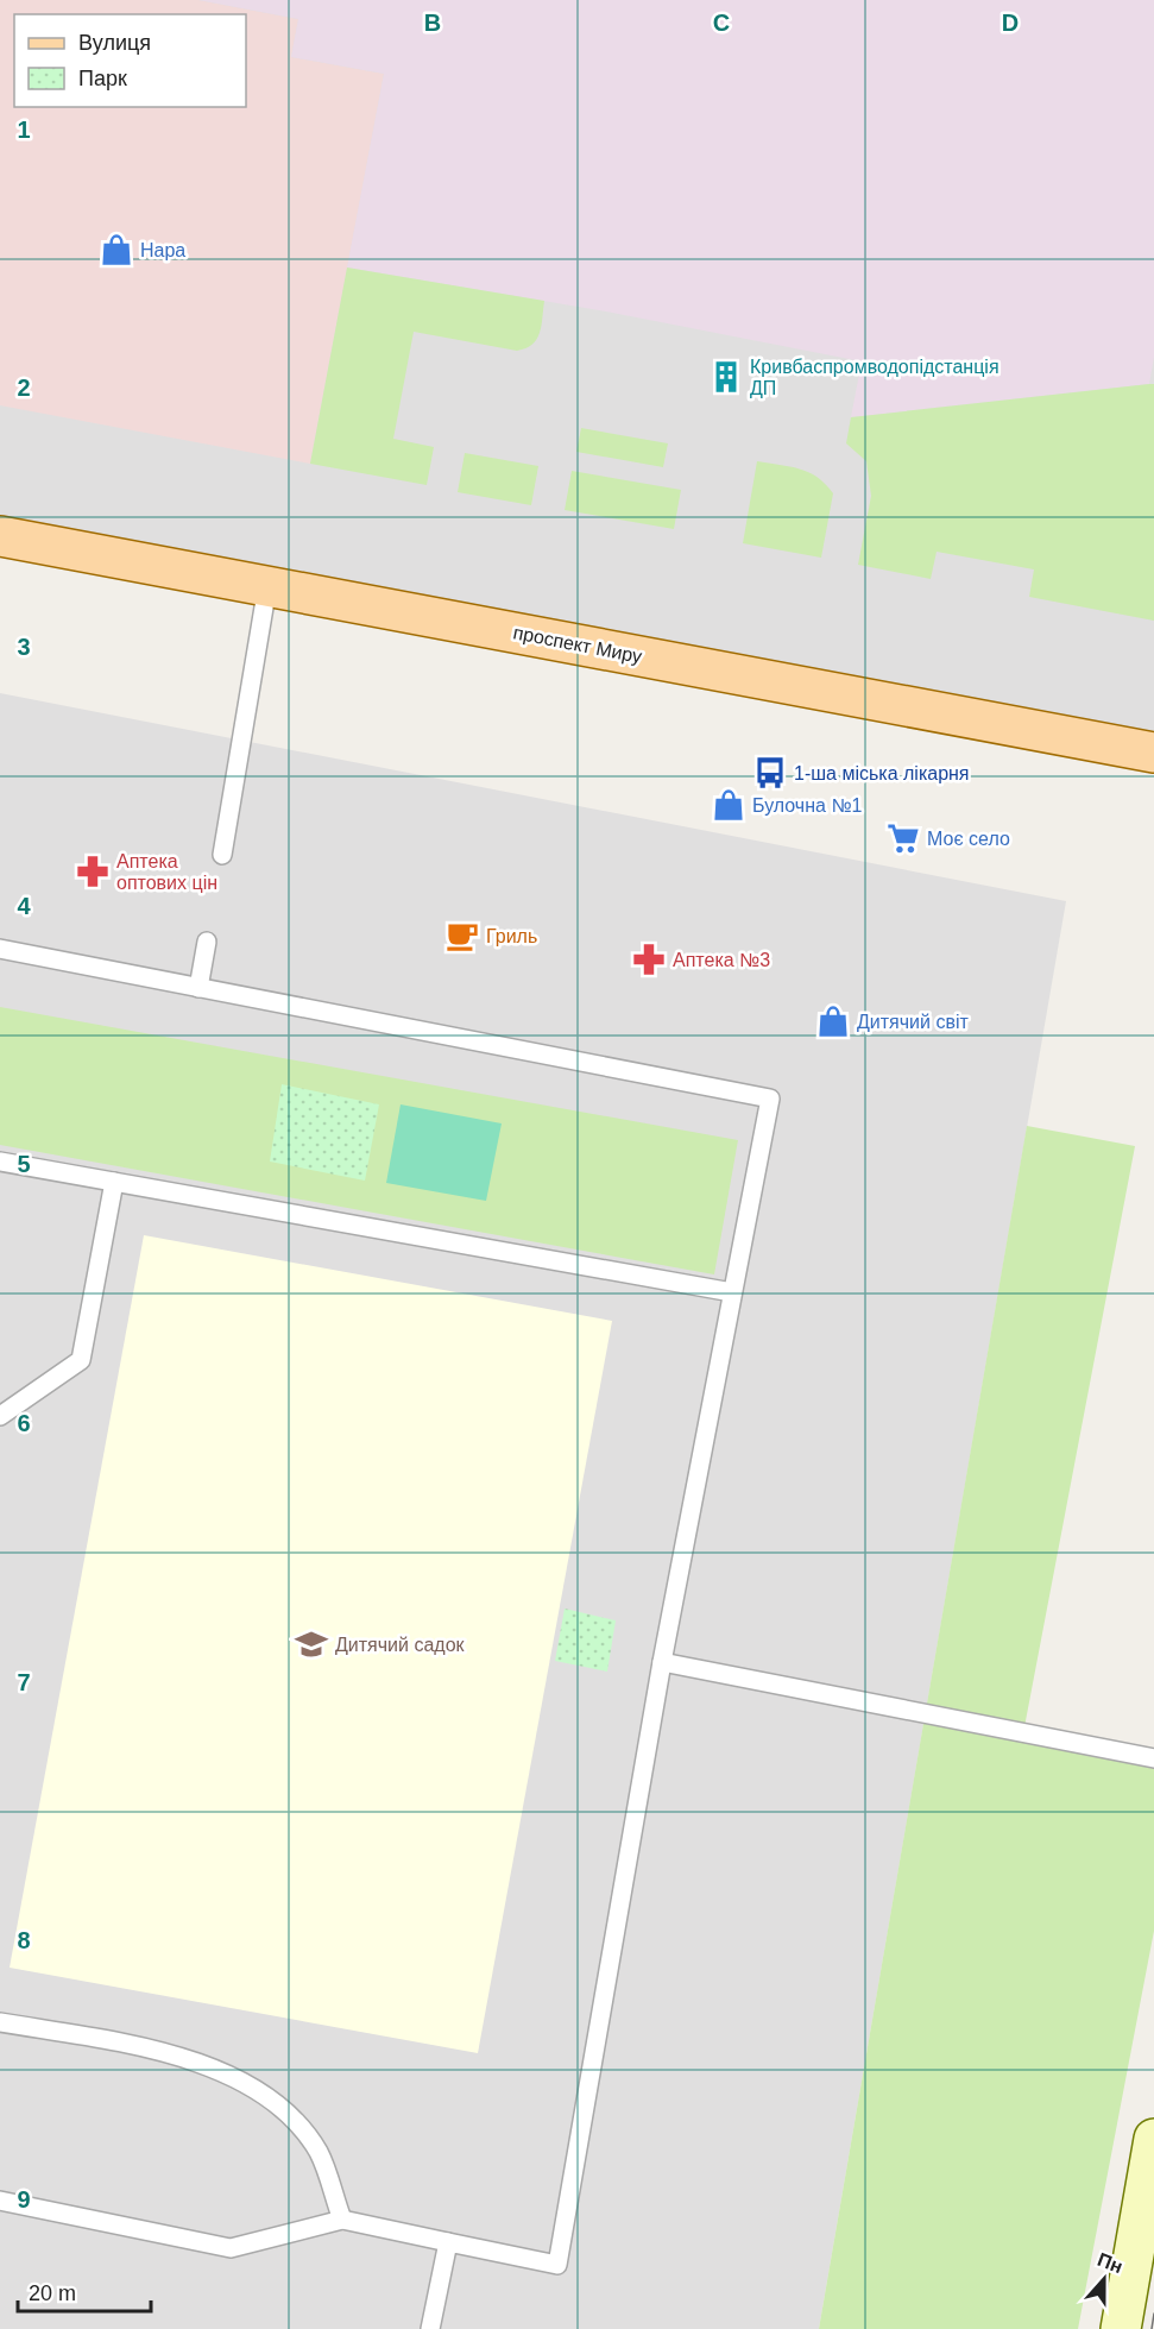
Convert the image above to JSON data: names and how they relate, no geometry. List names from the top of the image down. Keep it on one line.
{"streets":{"main road":["проспект Миру"]},"places":{"shop":["Нара","Булочна №1","Дитячий світ"],"building":["Кривбаспромводопідстанція ДП"],"bus stop":["1-ша міська лікарня"],"supermarket":["Моє село"],"pharmacy":["Аптека оптових цін","Аптека №3"],"cafe":["Гриль"],"school or university":["Дитячий садок"]},"legend":["Вулиця","Парк"],"scale_bar":"20 m","north":"top","grid":{"columns":["B","C","D"],"rows":["1","2","3","4","5","6","7","8","9"]}}
